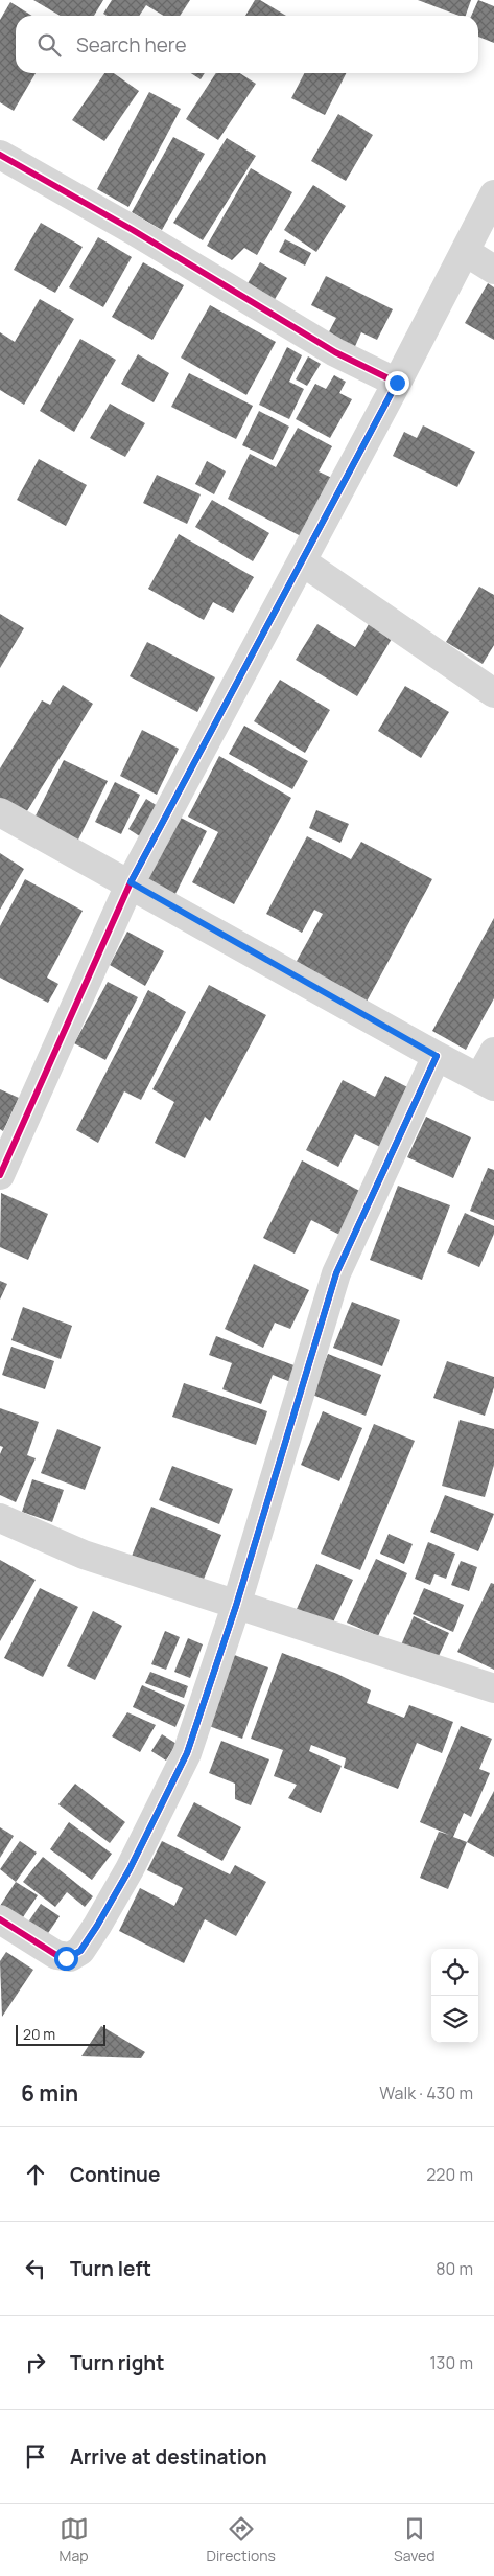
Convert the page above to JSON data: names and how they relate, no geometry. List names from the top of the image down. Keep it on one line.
{"scale_bar":"20 m","page":{"search":"Search here","scale":"20 m","heading":["6 min","Walk · 430 m"],"list":[["Continue","220 m"],["Turn left","80 m"],["Turn right","130 m"],"Arrive at destination"],"nav":["Map","Directions","Saved"]}}
